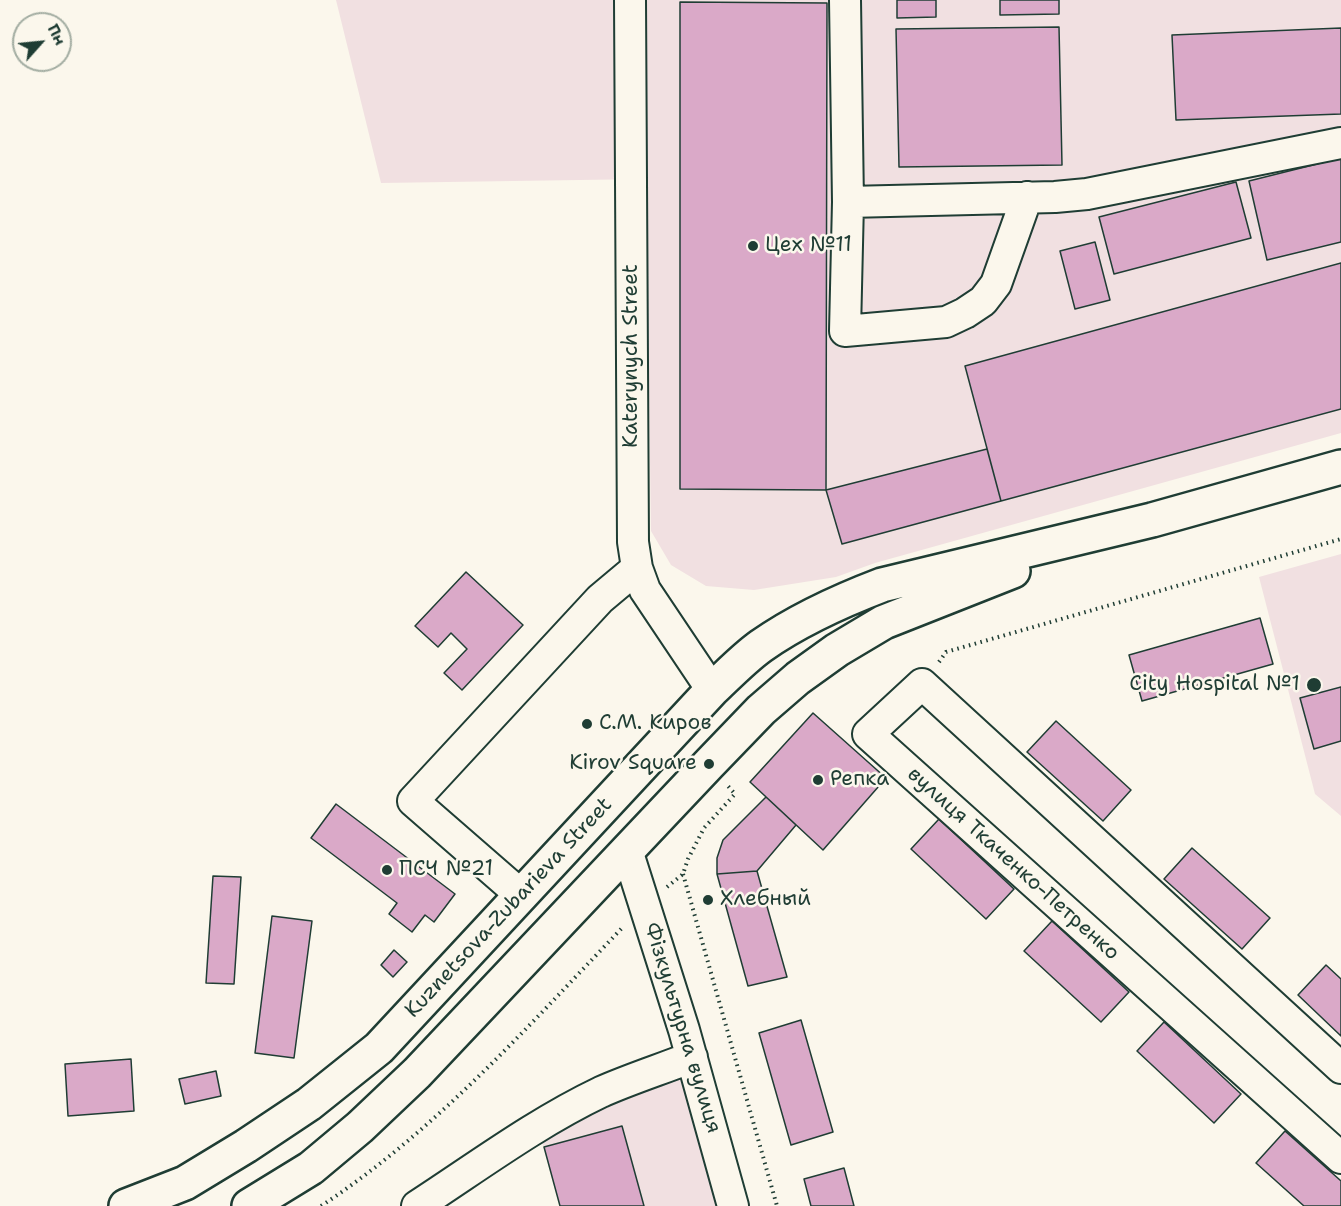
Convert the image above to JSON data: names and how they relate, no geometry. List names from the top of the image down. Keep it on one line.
{"streets":{"main road":["Kuznetsova-Zubarieva Street"],"street":["Katerynych Street","вулиця Ткаченко-Петренко","Фізкультурна вулиця"]},"crossings":[["Katerynych Street","Kuznetsova-Zubarieva Street"],["Kuznetsova-Zubarieva Street","Фізкультурна вулиця"]],"places":["Цех №11","City Hospital №1","С.М. Киров","Kirov Square","Репка","ПСЧ №21","Хлебный"],"north":"top right"}
